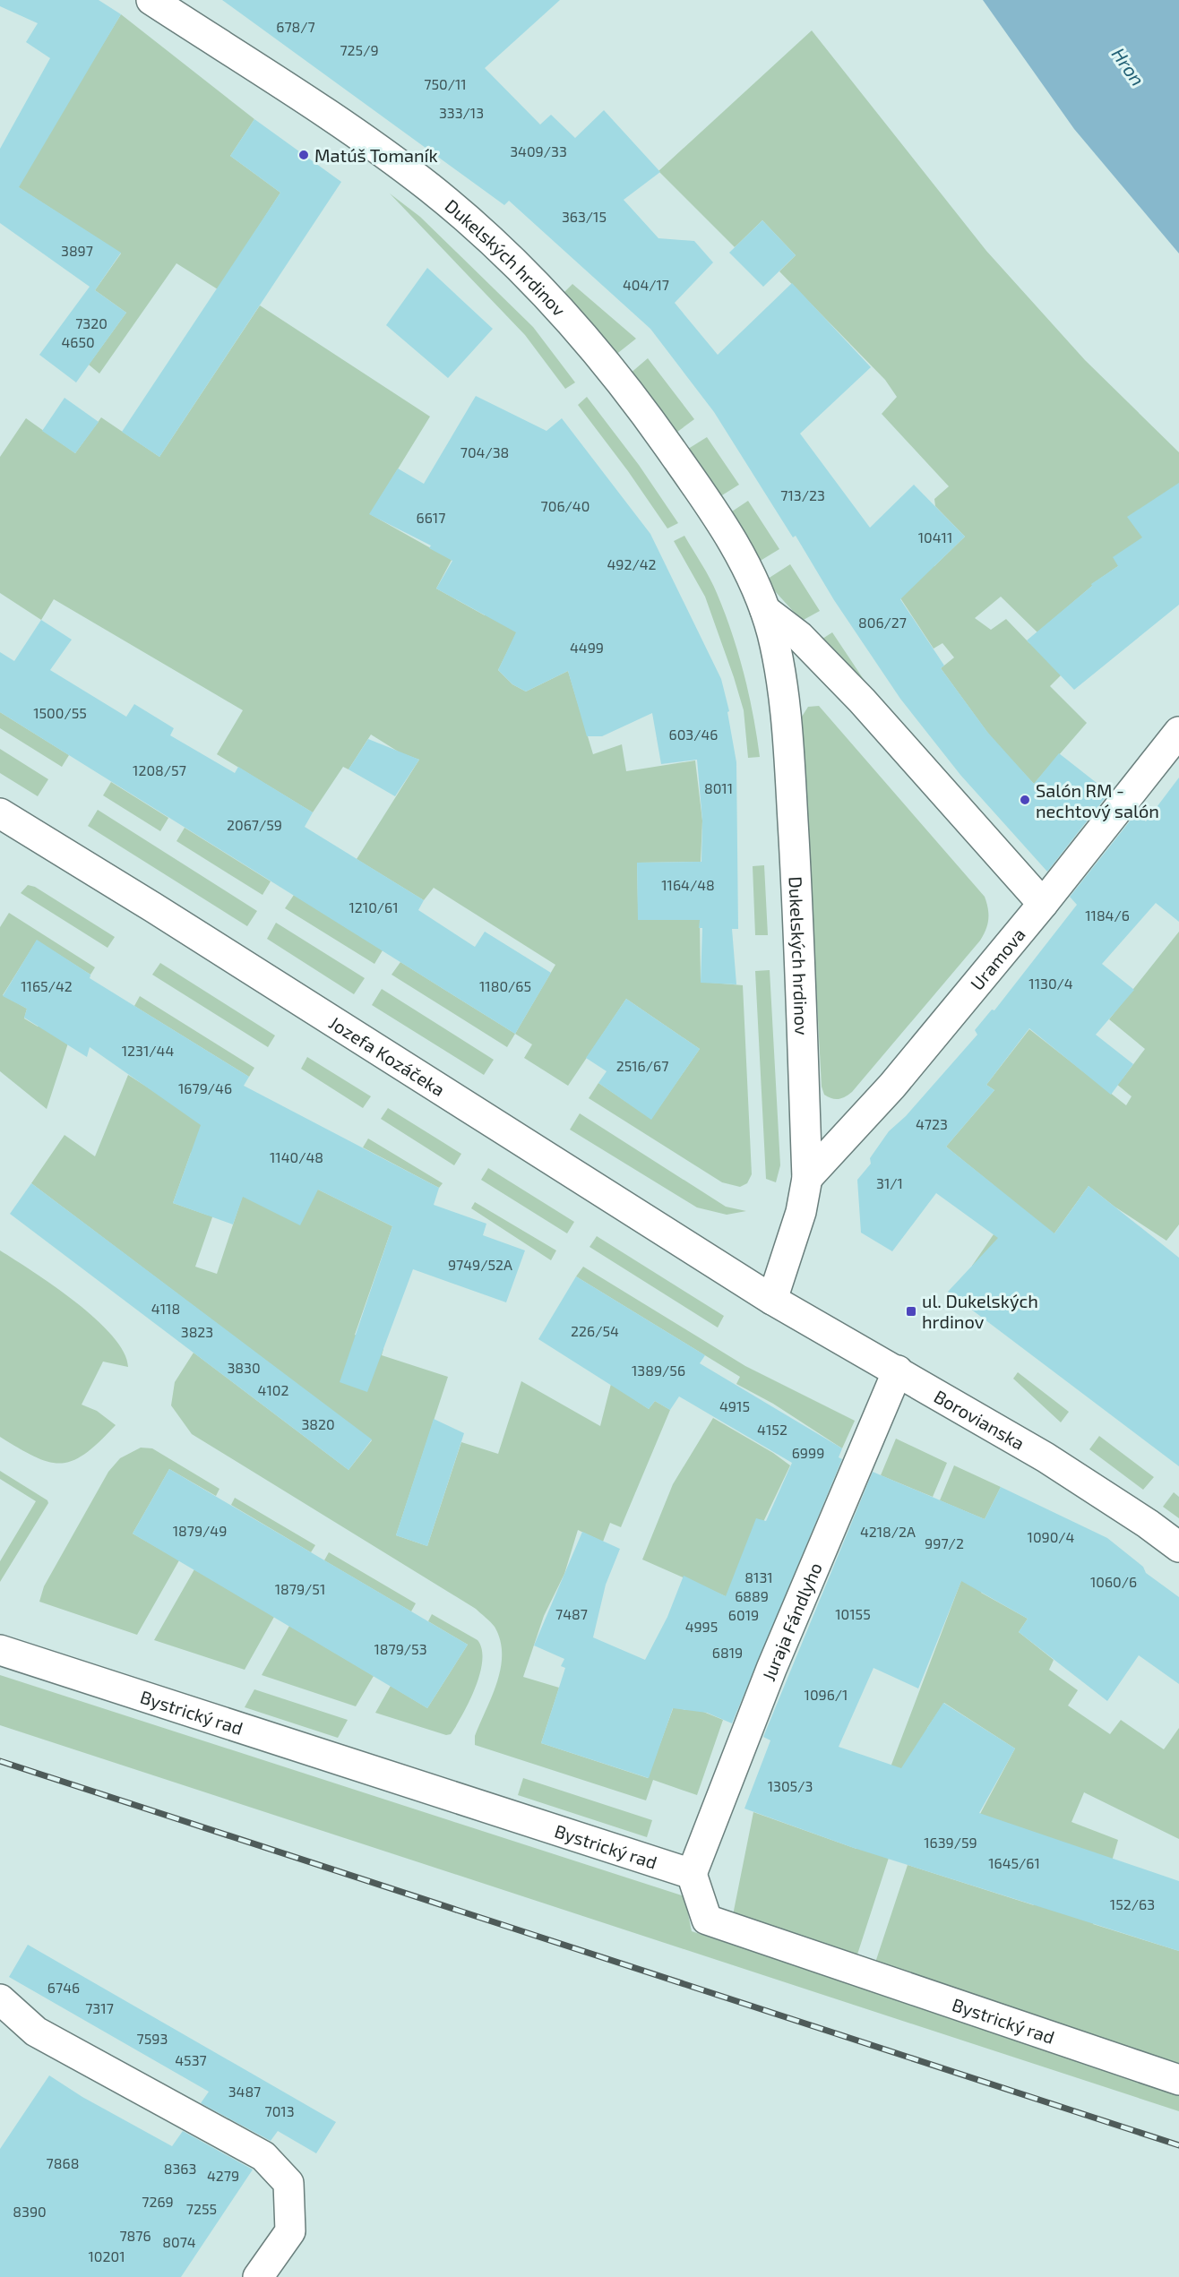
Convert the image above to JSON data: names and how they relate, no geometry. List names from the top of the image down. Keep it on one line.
{"streets":{"street":["Dukelských hrdinov","Uramova","Jozefa Kozáčeka","Borovianska","Juraja Fándlyho","Bystrický rad"]},"crossings":[["Dukelských hrdinov","Uramova"],["Dukelských hrdinov","Jozefa Kozáčeka"],["Dukelských hrdinov","Borovianska"],["Jozefa Kozáčeka","Borovianska"],["Borovianska","Juraja Fándlyho"],["Juraja Fándlyho","Bystrický rad"]],"water":["Hron"],"places":{"other":["Matúš Tomaník","Salón RM - nechtový salón"],"transit":["ul. Dukelských hrdinov"]},"house_numbers":["678/7","725/9","750/11","333/13","3409/33","363/15","3897","404/17","7320","4650","704/38","713/23","706/40","6617","10411","492/42","806/27","4499","1500/55","603/46","1208/57","8011","2067/59","1164/48","1210/61","1184/6","1130/4","1165/42","1180/65","1231/44","2516/67","1679/46","4723","1140/48","31/1","9749/52A","4118","226/54","3823","3830","1389/56","4102","4915","3820","4152","6999","1879/49","4218/2A","1090/4","997/2","8131","1060/6","1879/51","6889","7487","10155","6019","4995","1879/53","6819","1096/1","1305/3","1639/59","1645/61","152/63","6746","7317","7593","4537","3487","7013","7868","8363","4279","7269","7255","8390","7876","8074","10201"]}
